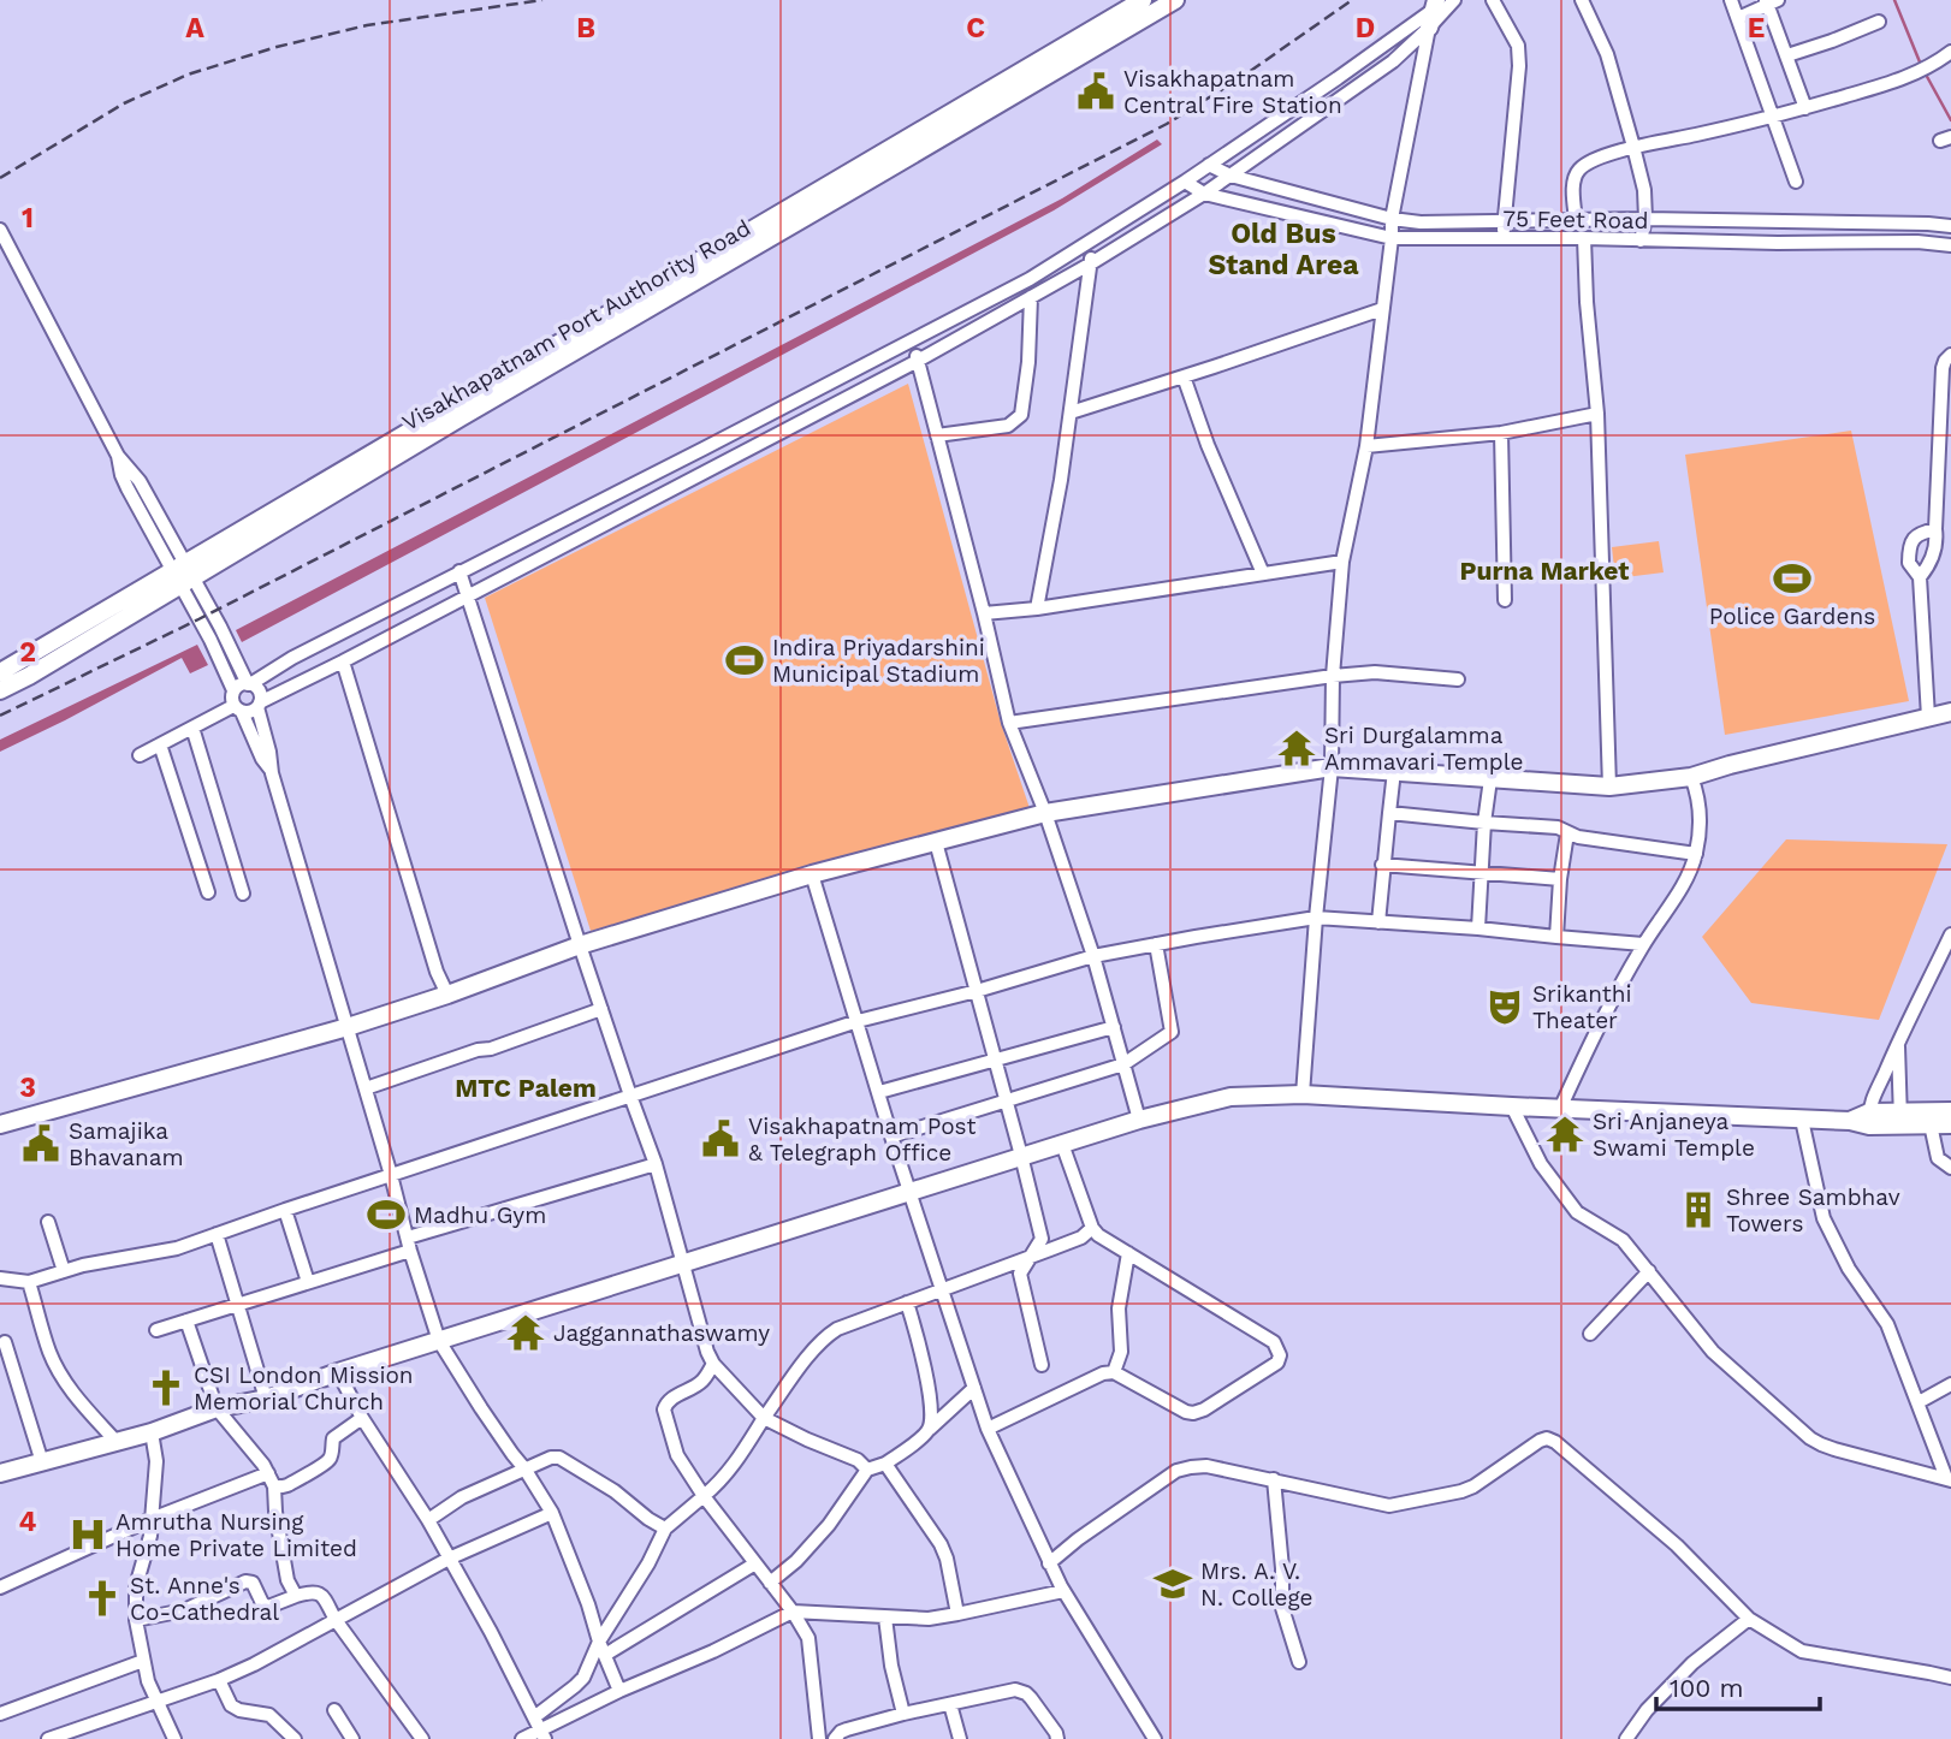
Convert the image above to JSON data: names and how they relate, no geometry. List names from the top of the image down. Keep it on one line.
{"streets":{"main road":["Visakhapatnam Port Authority Road"],"street":["75 Feet Road"]},"districts":["Old Bus Stand Area","Purna Market","MTC Palem"],"places":{"public building":["Visakhapatnam Central Fire Station","Visakhapatnam Post & Telegraph Office","Samajika Bhavanam"],"sports":["Police Gardens","Indira Priyadarshini Municipal Stadium","Madhu Gym"],"temple":["Sri Durgalamma Ammavari Temple","Sri Anjaneya Swami Temple","Jaggannathaswamy"],"theatre":["Srikanthi Theater"],"building":["Shree Sambhav Towers"],"church":["CSI London Mission Memorial Church","St. Anne's Co-Cathedral"],"hospital":["Amrutha Nursing Home Private Limited"],"school or university":["Mrs. A. V. N. College"]},"scale_bar":"100 m","grid":{"columns":["A","B","C","D","E"],"rows":["1","2","3","4"]}}
